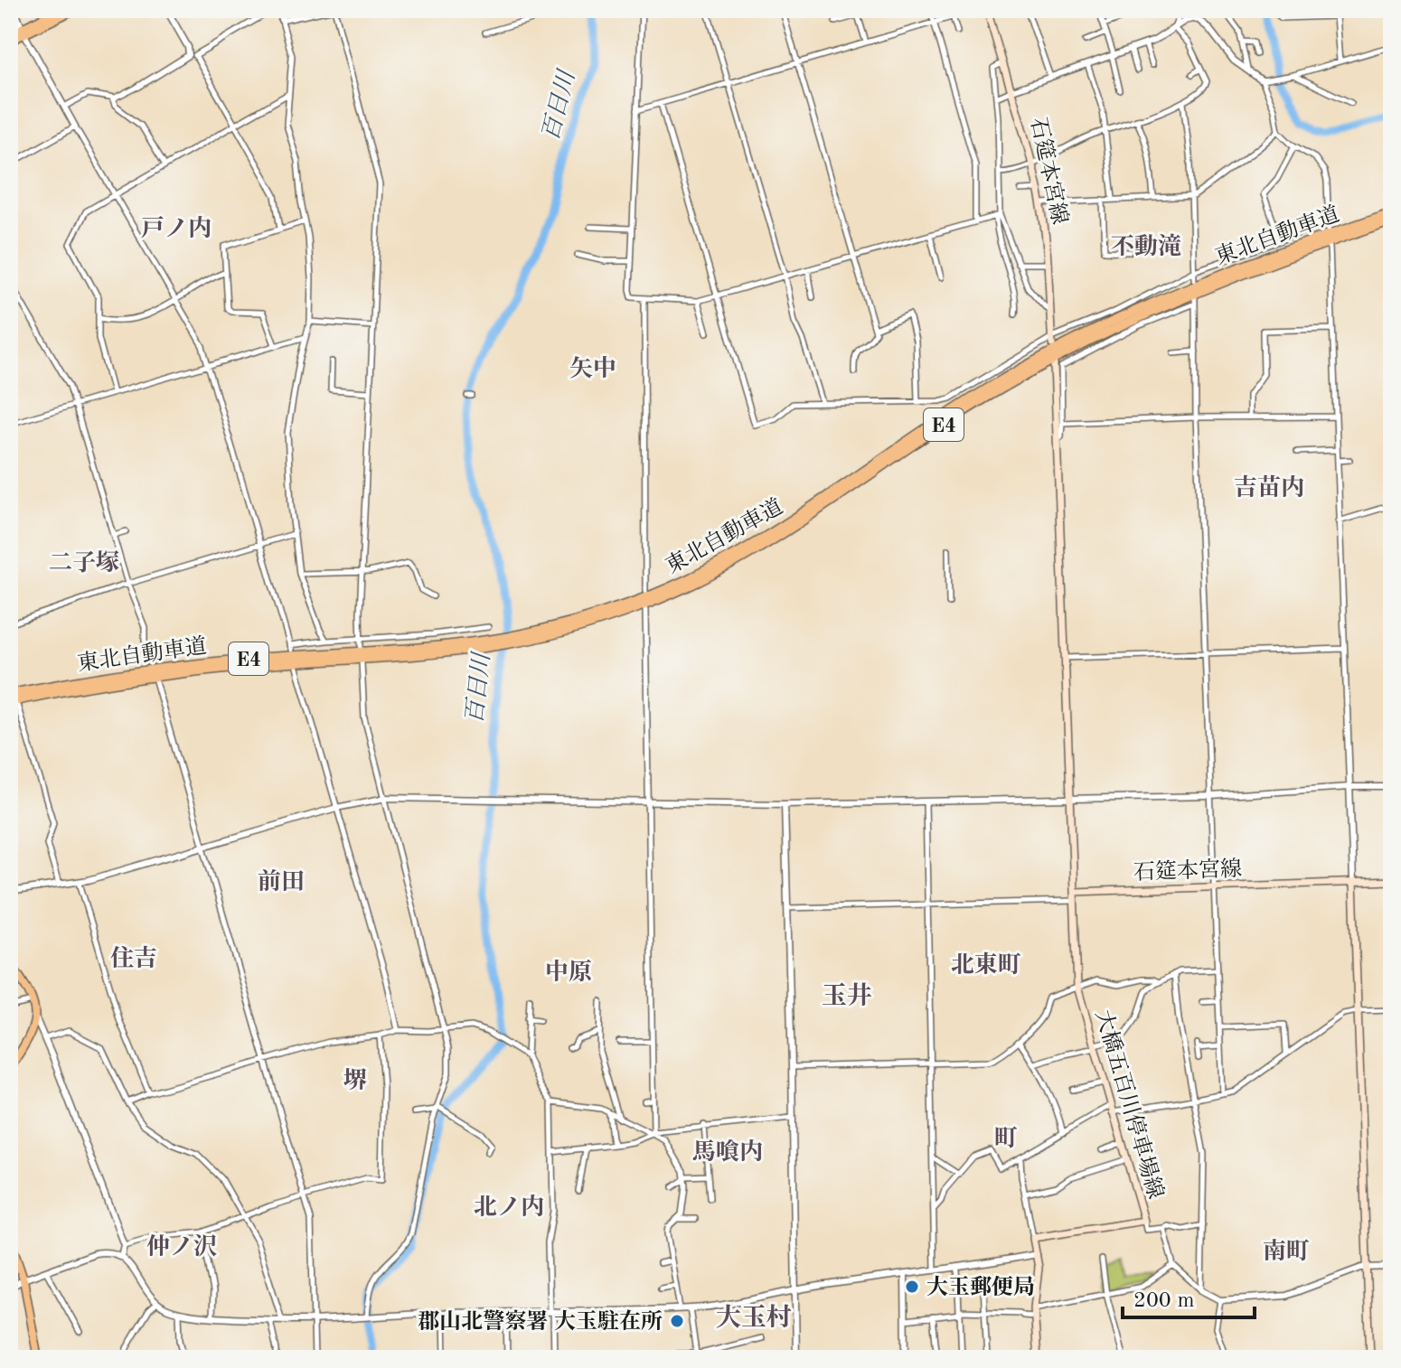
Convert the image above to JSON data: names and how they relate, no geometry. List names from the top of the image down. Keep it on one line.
{"streets":{"highway":["東北自動車道","E4"],"main road":["石筵本宮線","大橋五百川停車場線"]},"crossings":[["石筵本宮線","大橋五百川停車場線"]],"districts":["戸ノ内","不動滝","矢中","吉苗内","二子塚","前田","住吉","北東町","中原","玉井","堺","町","馬喰内","北ノ内","仲ノ沢","南町","大玉村"],"water":["百日川"],"places":["大玉郵便局","郡山北警察署 大玉駐在所"],"scale_bar":"200 m"}
